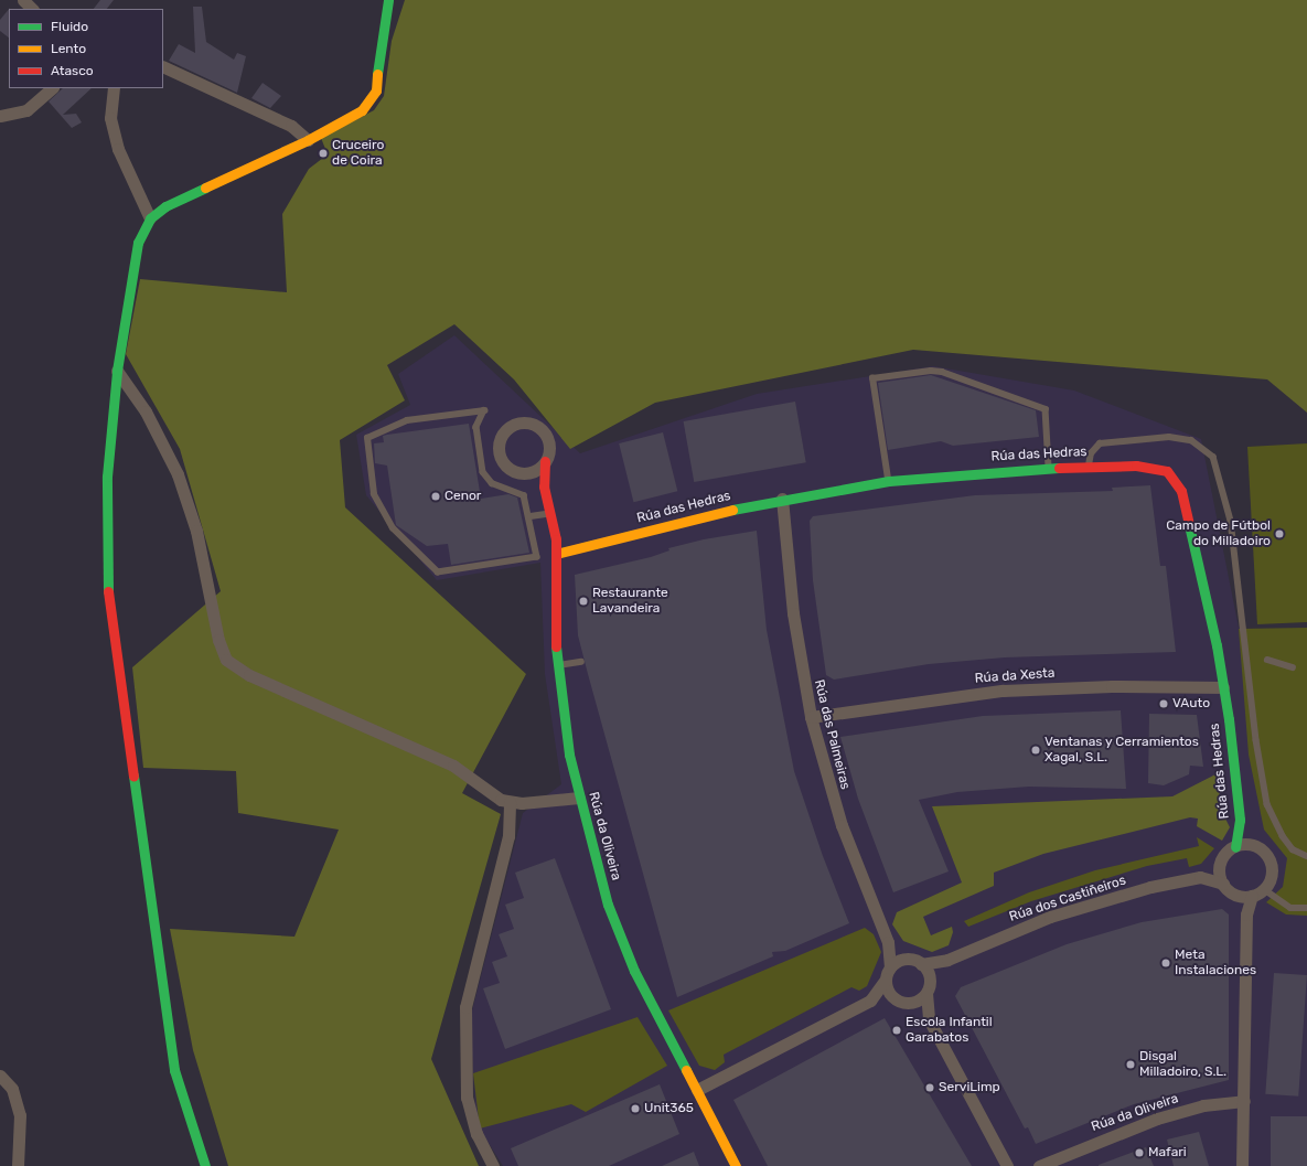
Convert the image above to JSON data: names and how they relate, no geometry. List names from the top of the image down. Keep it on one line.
{"streets":{"street":["Rúa das Hedras","Rúa da Xesta","Rúa das Palmeiras","Rúa da Oliveira","Rúa dos Castiñeiros"]},"crossings":[["Rúa das Hedras","Rúa da Xesta"],["Rúa das Hedras","Rúa das Palmeiras"],["Rúa das Hedras","Rúa da Oliveira"],["Rúa das Hedras","Rúa dos Castiñeiros"],["Rúa da Xesta","Rúa das Palmeiras"],["Rúa das Palmeiras","Rúa dos Castiñeiros"]],"places":["Cruceiro de Coira","Cenor","Campo de Fútbol do Milladoiro","Restaurante Lavandeira","VAuto","Ventanas y Cerramientos Xagal, S.L.","Meta Instalaciones","Escola Infantil Garabatos","Disgal Milladoiro, S.L.","ServiLimp","Unit365","Mafari"],"legend":["Fluido","Lento","Atasco"]}
